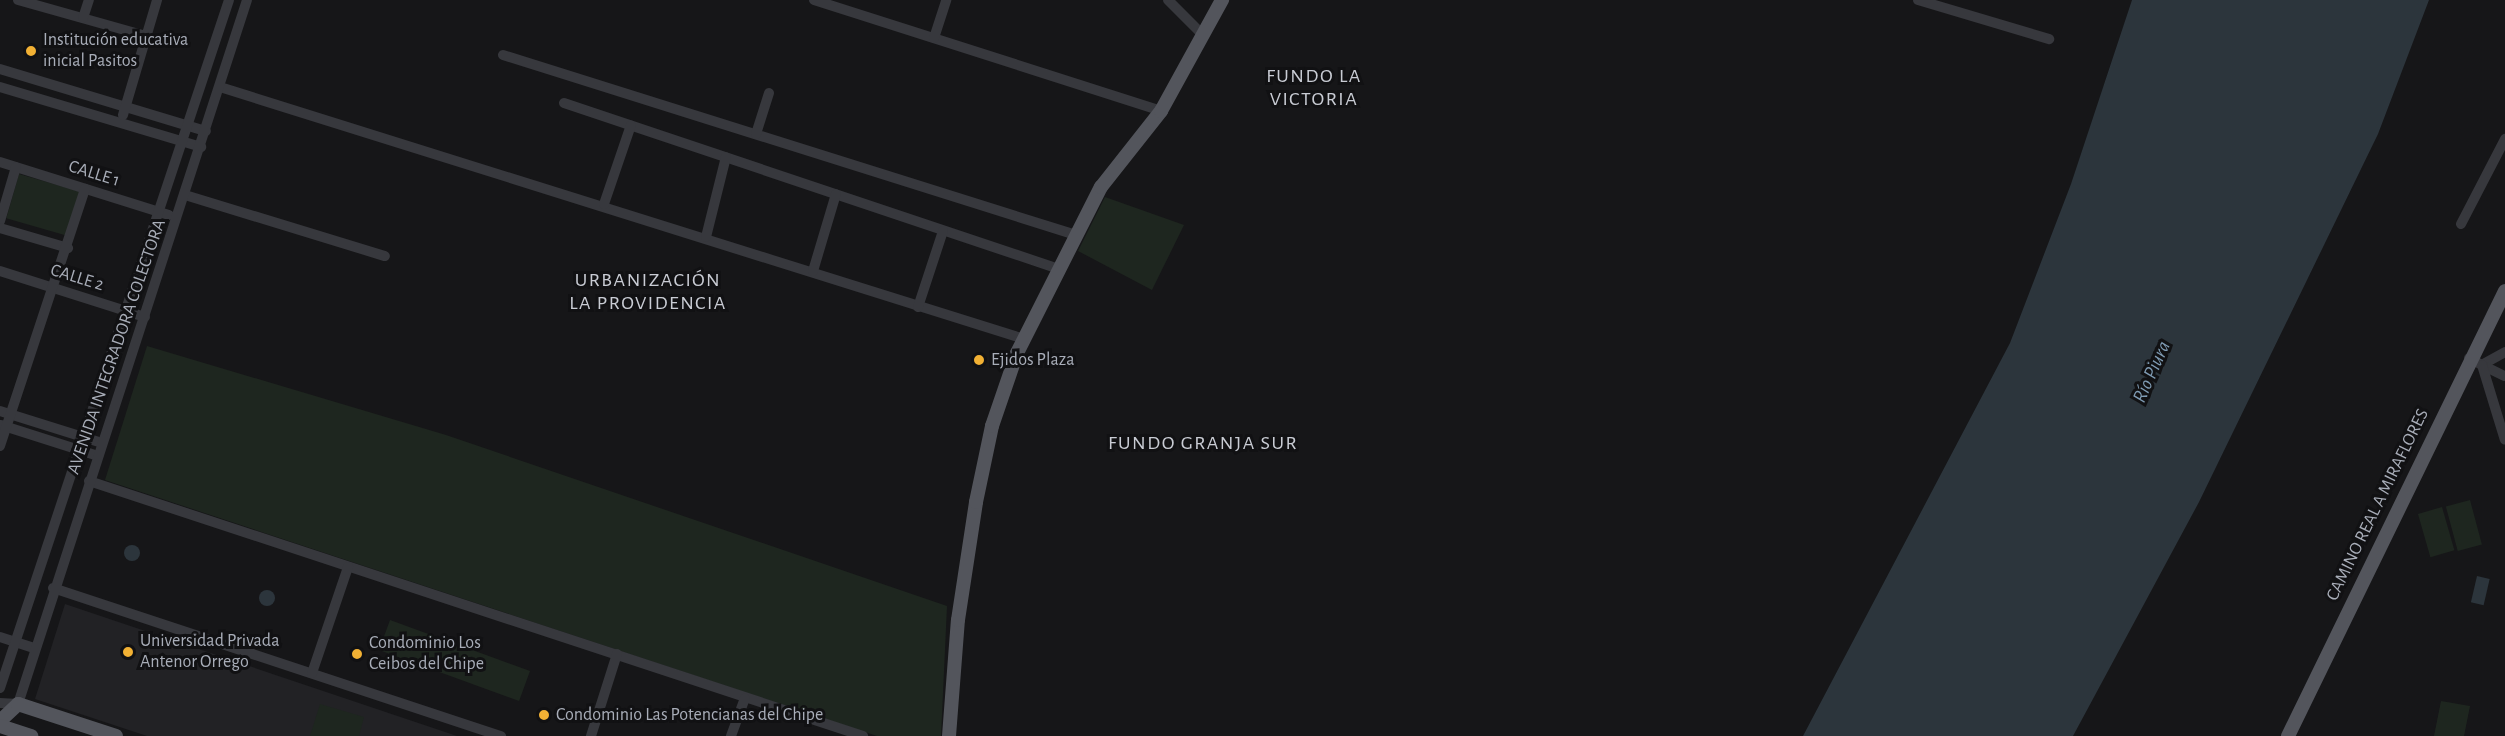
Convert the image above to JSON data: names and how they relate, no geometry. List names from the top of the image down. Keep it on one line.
{"streets":{"main road":["CAMINO REAL A MIRAFLORES"],"street":["CALLE 1","CALLE 2","AVENIDA INTEGRADORA COLECTORA"]},"crossings":[["CALLE 1","AVENIDA INTEGRADORA COLECTORA"],["CALLE 2","AVENIDA INTEGRADORA COLECTORA"]],"districts":["FUNDO LA VICTORIA","URBANIZACIÓN LA PROVIDENCIA","FUNDO GRANJA SUR"],"water":["Río Piura"],"places":["Institución educativa inicial Pasitos","Ejidos Plaza","Universidad Privada Antenor Orrego","Condominio Los Ceibos del Chipe","Condominio Las Potencianas del Chipe"]}
